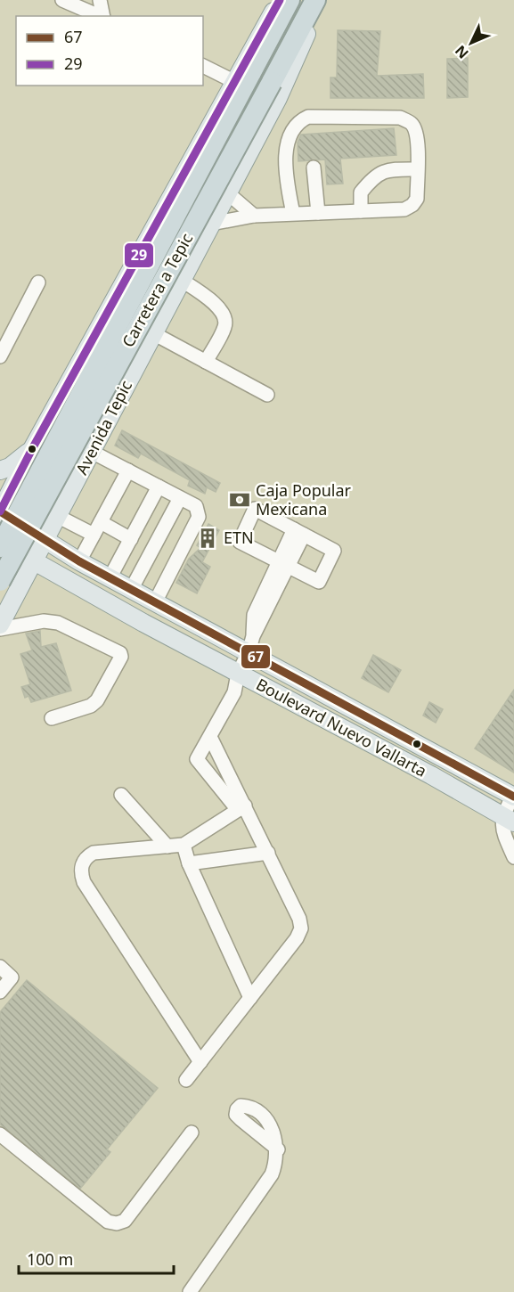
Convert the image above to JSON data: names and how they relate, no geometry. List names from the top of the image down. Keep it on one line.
{"streets":{"highway":["Carretera a Tepic"],"main road":["Avenida Tepic","Boulevard Nuevo Vallarta"]},"crossings":[["Avenida Tepic","Boulevard Nuevo Vallarta"]],"places":{"bank":["Caja Popular Mexicana"],"building":["ETN"]},"lines":["transit line 29","transit line 67"],"legend":["67","29"],"scale_bar":"100 m","north":"bottom left"}
